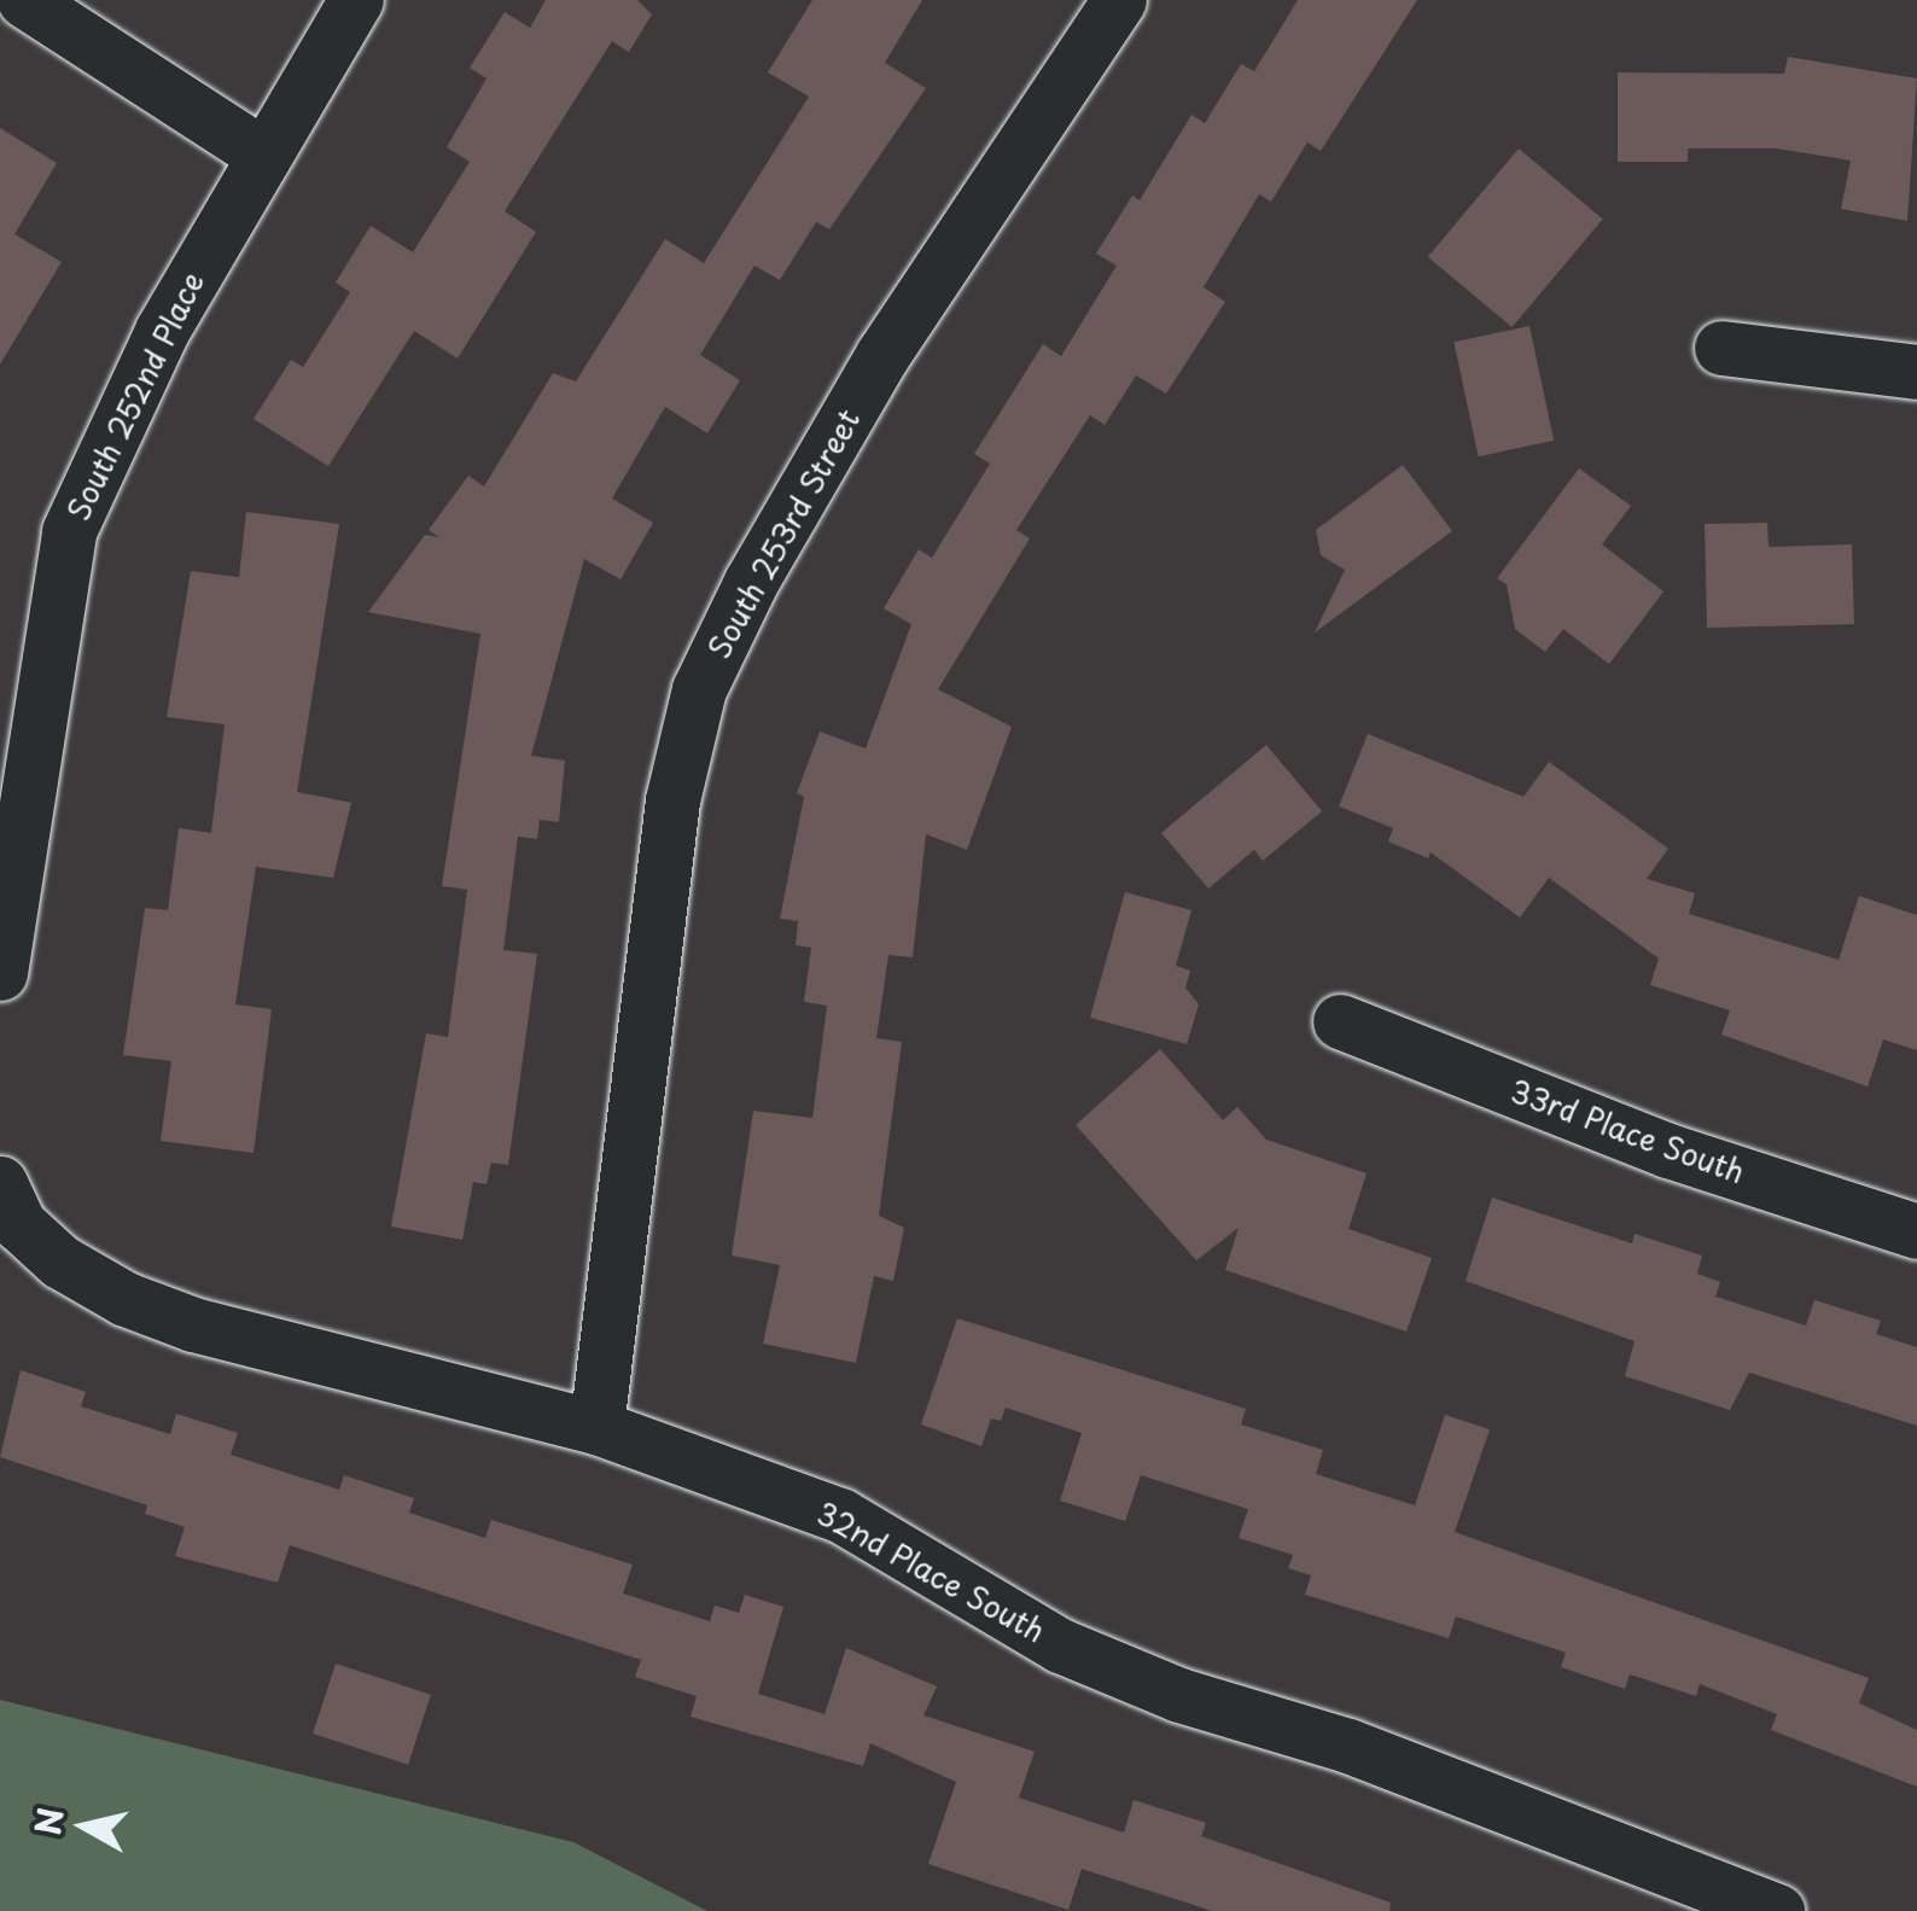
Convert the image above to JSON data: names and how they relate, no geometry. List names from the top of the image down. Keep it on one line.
{"streets":{"street":["South 252nd Place","South 253rd Street","33rd Place South","32nd Place South"]},"crossings":[["South 253rd Street","32nd Place South"]],"north":"left"}
